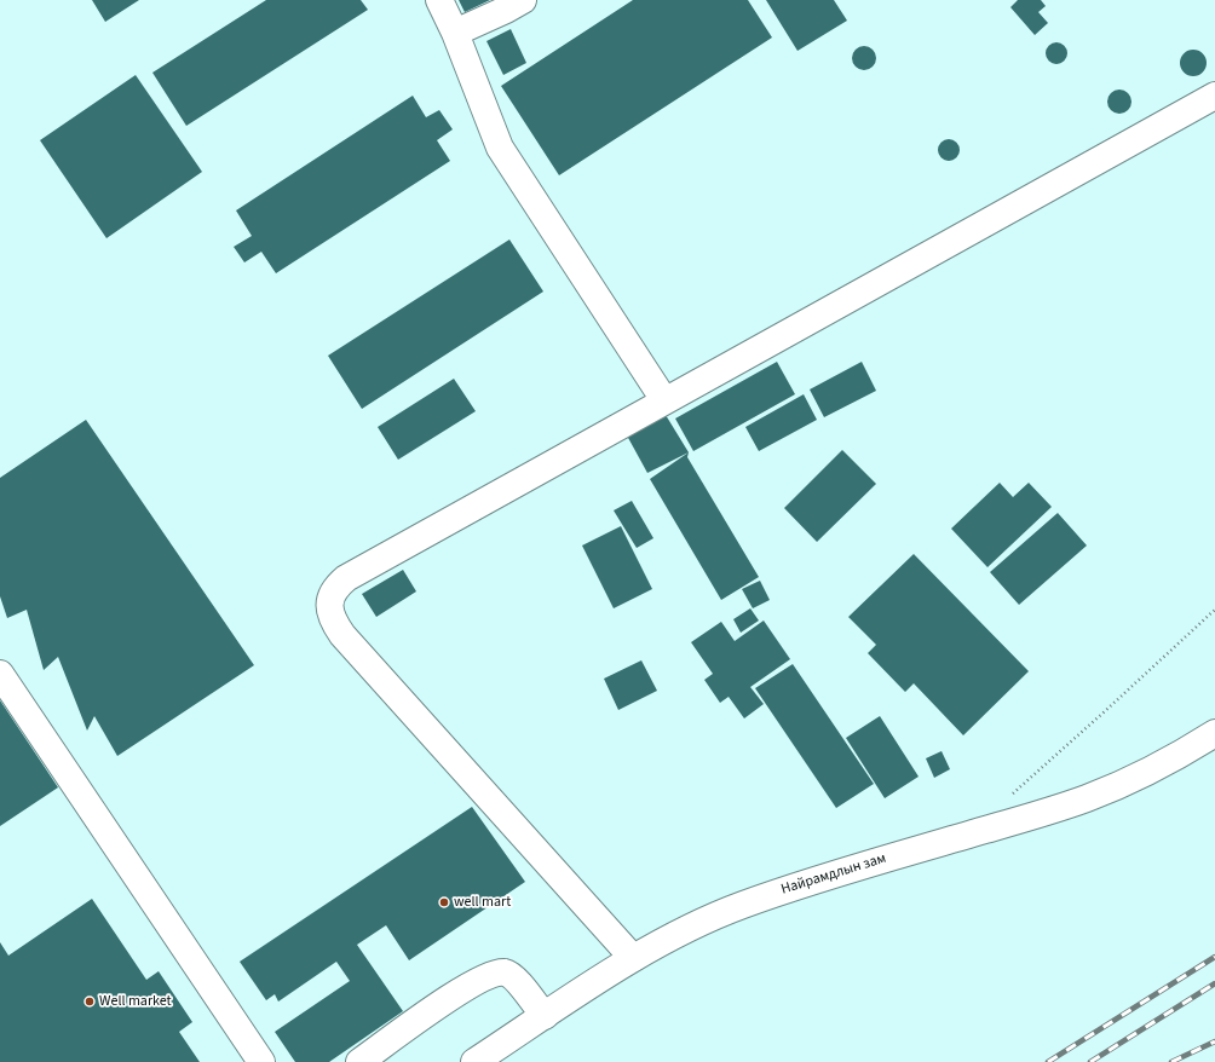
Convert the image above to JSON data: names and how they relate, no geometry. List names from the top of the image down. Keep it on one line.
{"streets":{"street":["Найрамдлын зам"]},"places":["well mart","Well market"]}
